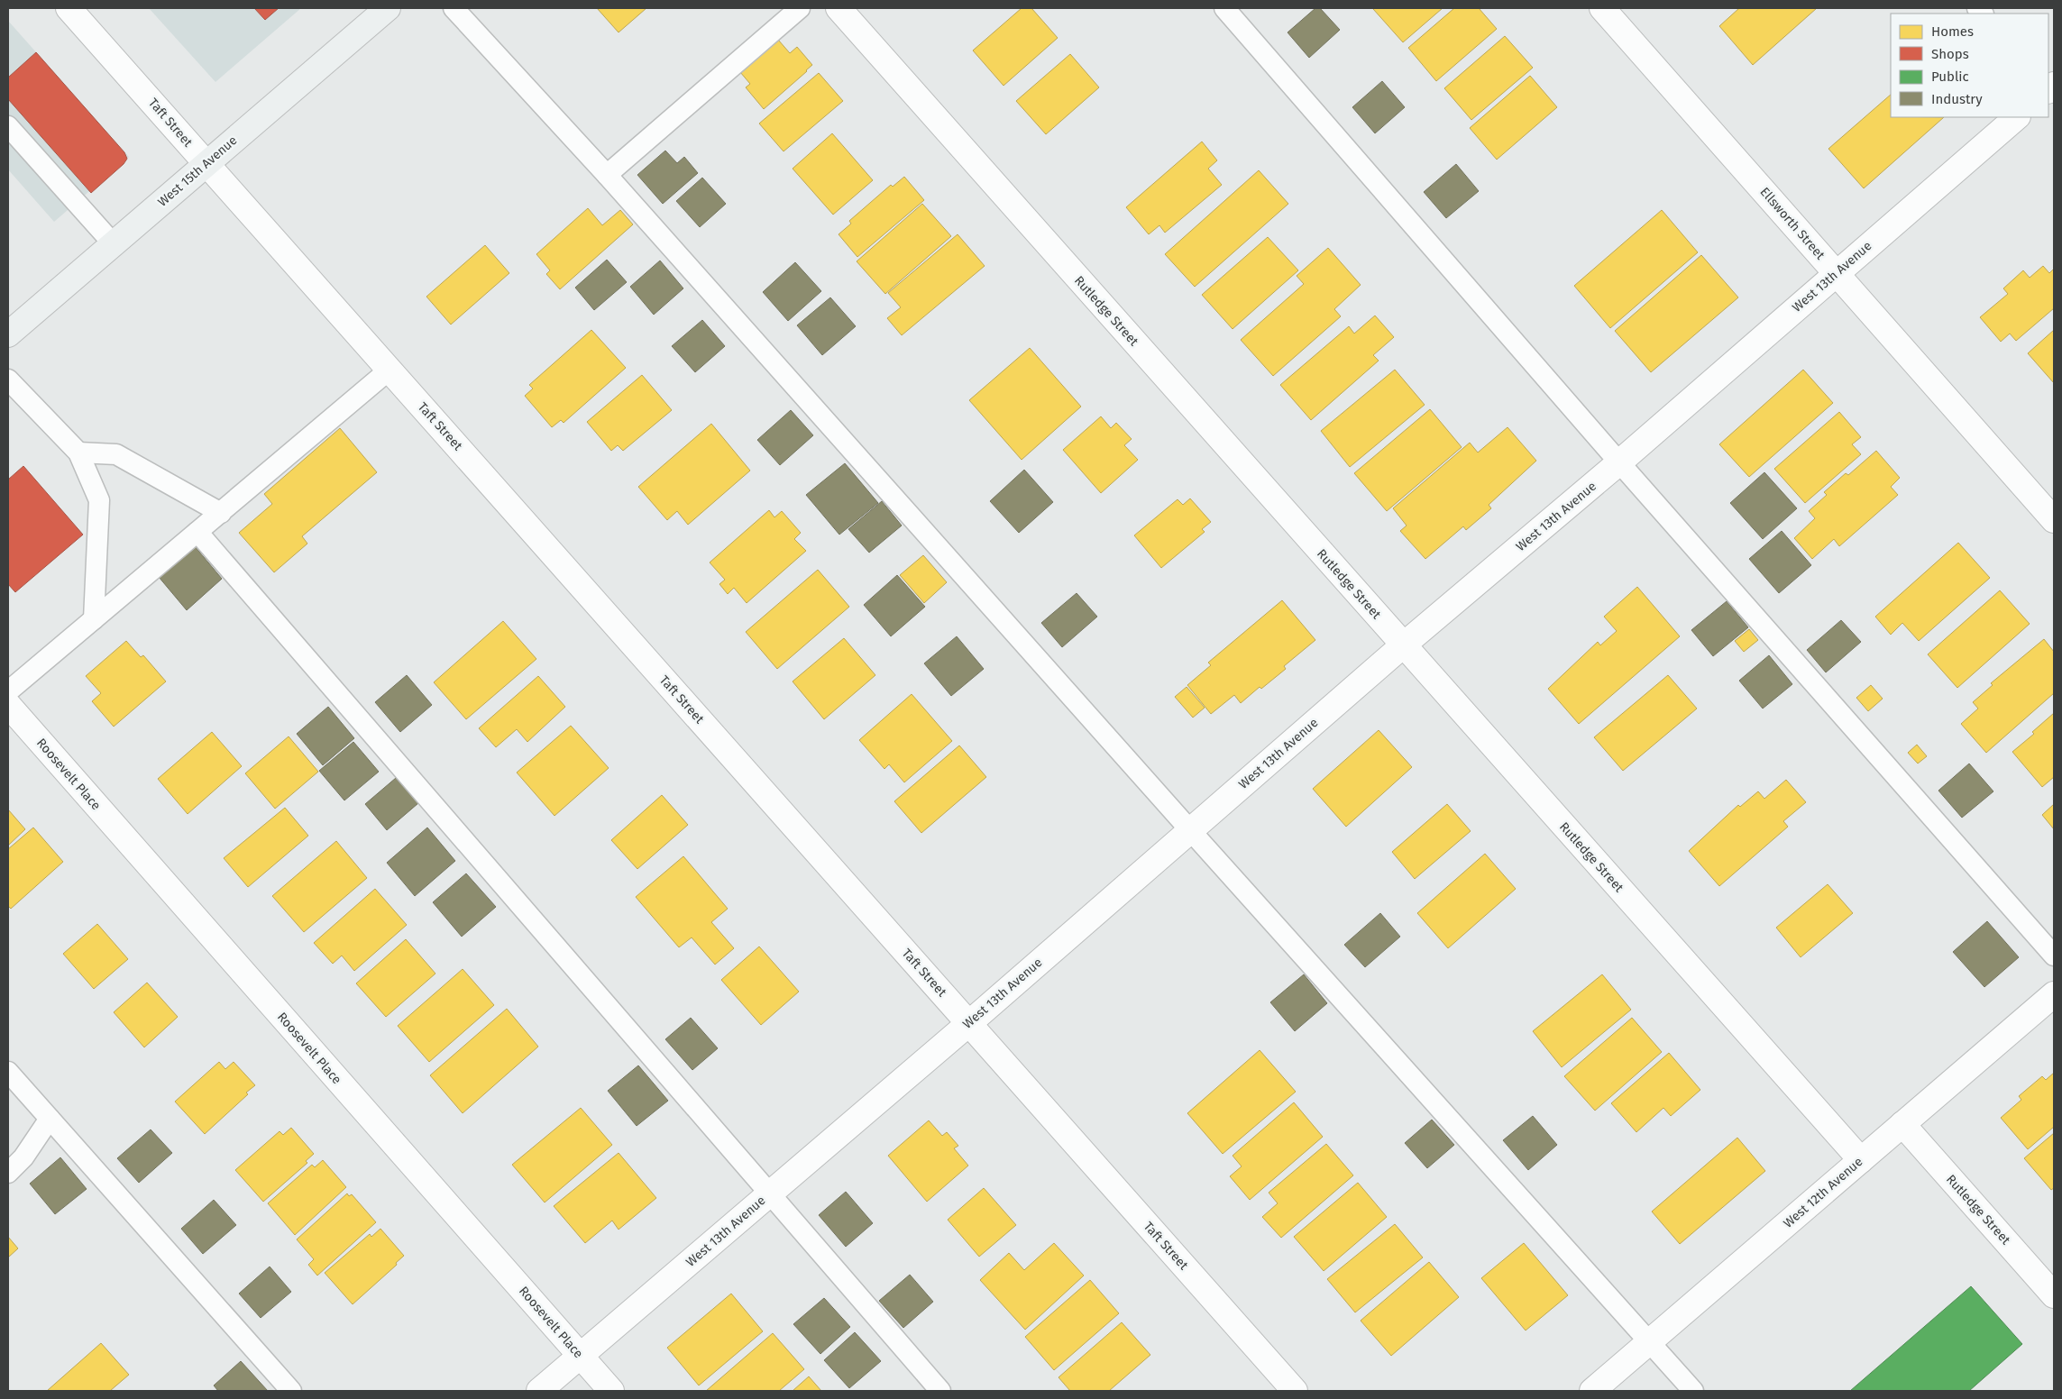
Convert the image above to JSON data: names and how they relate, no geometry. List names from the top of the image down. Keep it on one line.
{"streets":{"main road":["West 15th Avenue"],"street":["Taft Street","Ellsworth Street","West 13th Avenue","Rutledge Street","Roosevelt Place","West 12th Avenue"]},"crossings":[["Taft Street","West 15th Avenue"],["Taft Street","West 13th Avenue"],["Ellsworth Street","West 13th Avenue"],["West 13th Avenue","Rutledge Street"],["West 13th Avenue","Roosevelt Place"],["Rutledge Street","West 12th Avenue"]],"legend":["Homes","Shops","Public","Industry"]}
